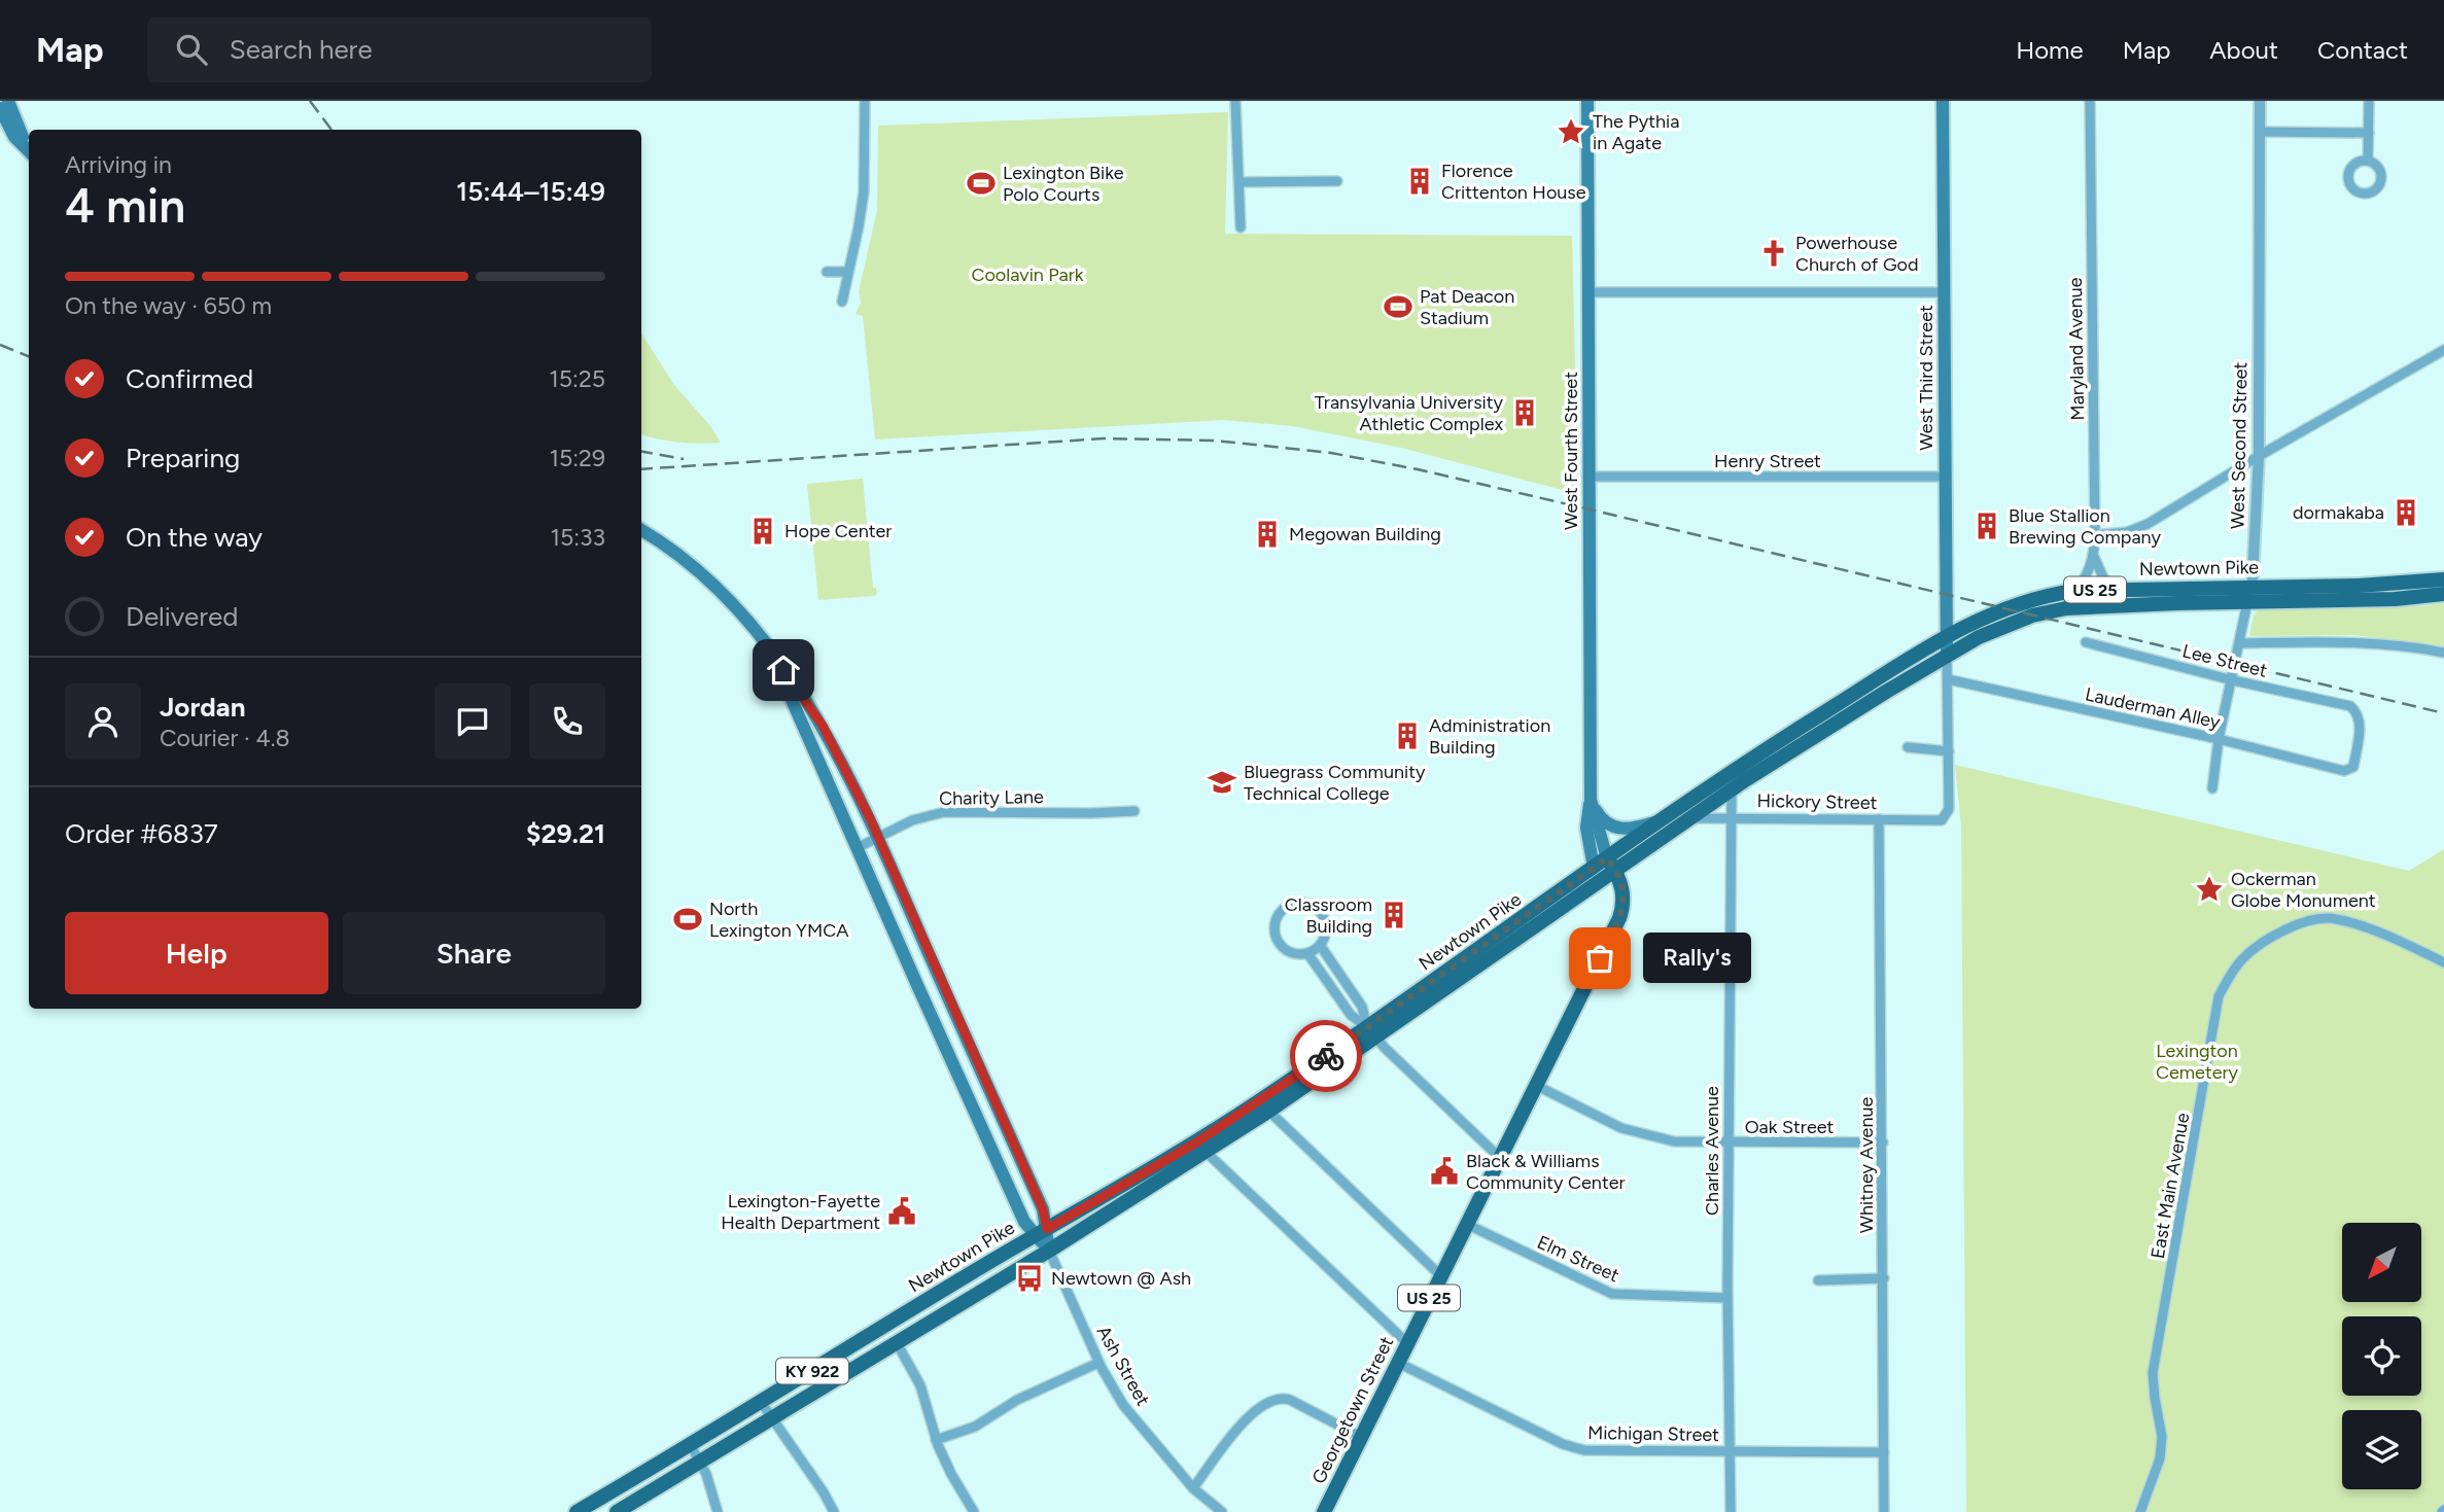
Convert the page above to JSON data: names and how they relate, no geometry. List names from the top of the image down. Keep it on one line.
{"streets":{"main road":["West Third Street","West Fourth Street","Newtown Pike","US 25","KY 922","Georgetown Street"],"street":["Maryland Avenue","West Second Street","Henry Street","Lee Street","Lauderman Alley","Charity Lane","Hickory Street","Oak Street","Charles Avenue","Whitney Avenue","East Main Avenue","Elm Street","Ash Street","Michigan Street"]},"crossings":[["Maryland Avenue","Newtown Pike"],["West Third Street","Henry Street"],["West Third Street","Newtown Pike"],["West Second Street","Newtown Pike"],["West Second Street","Lee Street"],["West Second Street","Lauderman Alley"],["West Fourth Street","Henry Street"],["West Fourth Street","Newtown Pike"],["West Fourth Street","Georgetown Street"],["Newtown Pike","Hickory Street"],["Newtown Pike","Charles Avenue"],["Newtown Pike","Ash Street"],["Newtown Pike","Georgetown Street"],["Lee Street","Lauderman Alley"],["Hickory Street","Charles Avenue"],["Hickory Street","Whitney Avenue"],["Oak Street","Charles Avenue"],["Oak Street","Whitney Avenue"],["Oak Street","Georgetown Street"],["Charles Avenue","Elm Street"],["Charles Avenue","Michigan Street"],["Whitney Avenue","Michigan Street"],["Elm Street","Georgetown Street"],["Georgetown Street","Michigan Street"]],"parks":["Coolavin Park","Lexington Cemetery"],"places":{"place":["The Pythia in Agate","Ockerman Globe Monument"],"building":["Florence Crittenton House","Transylvania University Athletic Complex","dormakaba","Blue Stallion Brewing Company","Hope Center","Megowan Building","Administration Building","Classroom Building"],"sports":["Lexington Bike Polo Courts","Pat Deacon Stadium","North Lexington YMCA"],"church":["Powerhouse Church of God"],"school or university":["Bluegrass Community Technical College"],"other":["Rally's"],"public building":["Black & Williams Community Center","Lexington-Fayette Health Department"],"bus stop":["Newtown @ Ash"]},"north":"bottom left","page":{"header":"Map","search":"Search here","nav":["Home","Map","About","Contact"],"heading":["4 min","Arriving in","15:44–15:49"],"panel":["Jordan","Courier · 4.8","Order #6837","$29.21"],"bar":"On the way · 650 m","list":[["Confirmed","15:25"],["Preparing","15:29"],["On the way","15:33"],"Delivered"],"buttons":["Help","Share"],"bubble":"Rally's"}}
